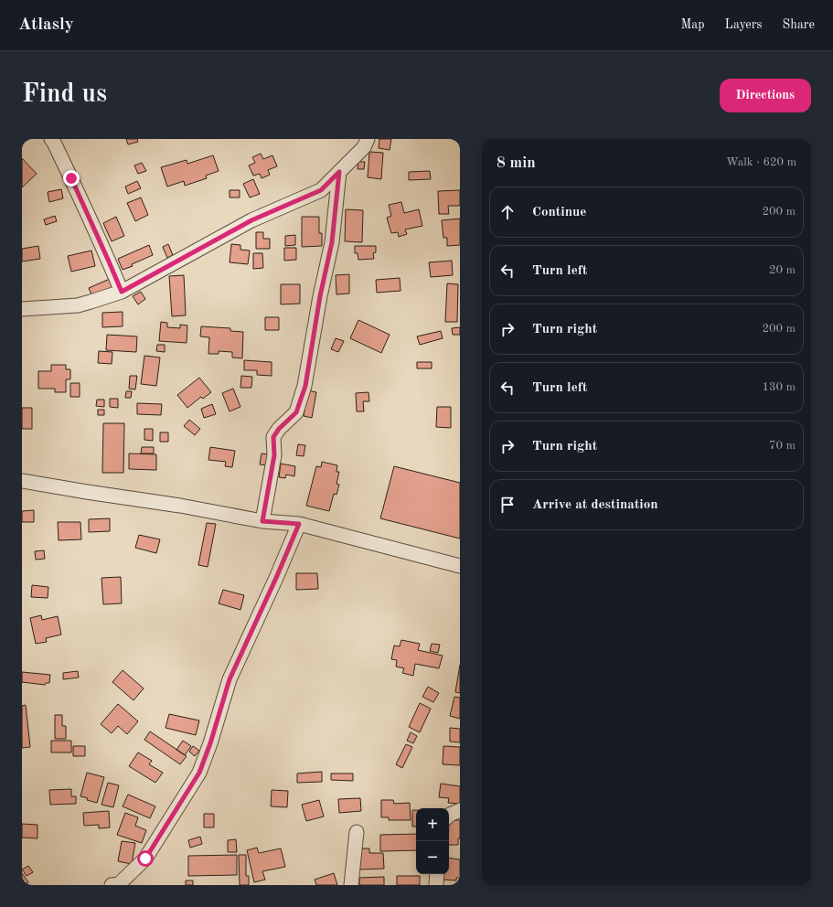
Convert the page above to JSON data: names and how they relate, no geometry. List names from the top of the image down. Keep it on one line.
{"page":{"header":"Atlasly","nav":["Map","Layers","Share"],"buttons":"Directions","title":"Find us","heading":["8 min","Walk · 620 m"],"list":[["Continue","200 m"],["Turn left","20 m"],["Turn right","200 m"],["Turn left","130 m"],["Turn right","70 m"],"Arrive at destination"],"map_buttons":["+","−"]}}
